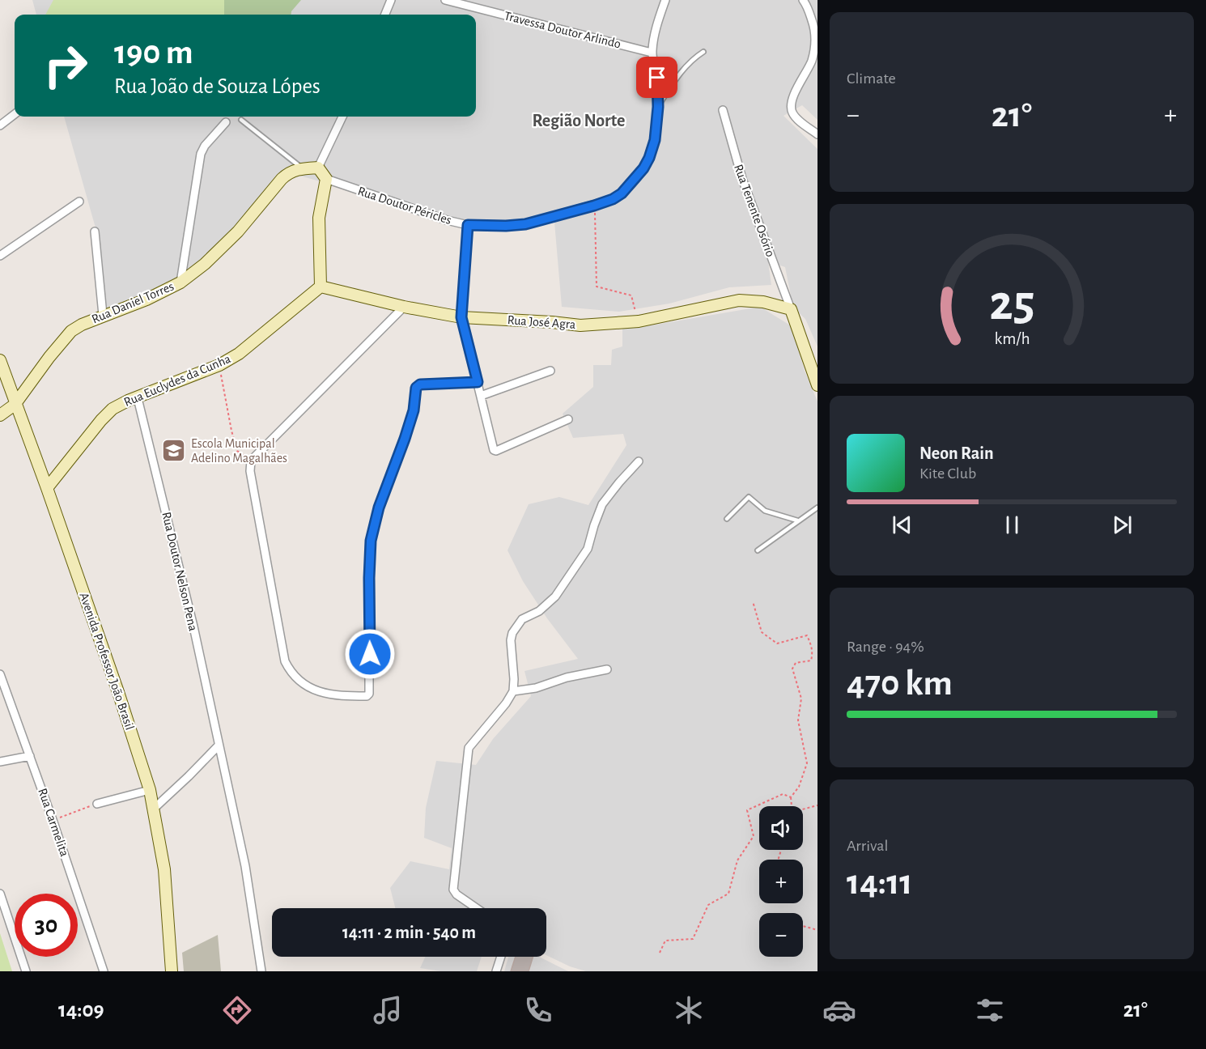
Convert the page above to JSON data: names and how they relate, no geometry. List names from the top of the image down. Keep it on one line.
{"streets":{"street":["Travessa Doutor Arlindo","Rua Doutor Péricles","Rua Tenente Osório","Rua Daniel Torres","Rua José Agra","Rua Euclydes da Cunha","Rua Doutor Nelson Pena","Avenida Professor João Brasil","Rua Carmelita"]},"crossings":[["Travessa Doutor Arlindo","Rua Doutor Péricles"],["Rua Tenente Osório","Rua José Agra"],["Rua Daniel Torres","Avenida Professor João Brasil"],["Rua José Agra","Rua Euclydes da Cunha"],["Rua Euclydes da Cunha","Rua Doutor Nelson Pena"],["Rua Euclydes da Cunha","Avenida Professor João Brasil"]],"districts":["Região Norte"],"places":{"school or university":["Escola Municipal Adelino Magalhães"]},"page":{"tile":["Climate",["Range · 94%","470 km"],["Arrival","14:11"]],"turn":["190 m","Rua João de Souza Lópes"],"heat":["−","21°","+"],"song":["Neon Rain","Kite Club"],"map_buttons":["+","−"],"limit":"30","trip":"14:11 · 2 min · 540 m","tabs":["14:09","21°"],"gauge":["25","km/h"]}}
